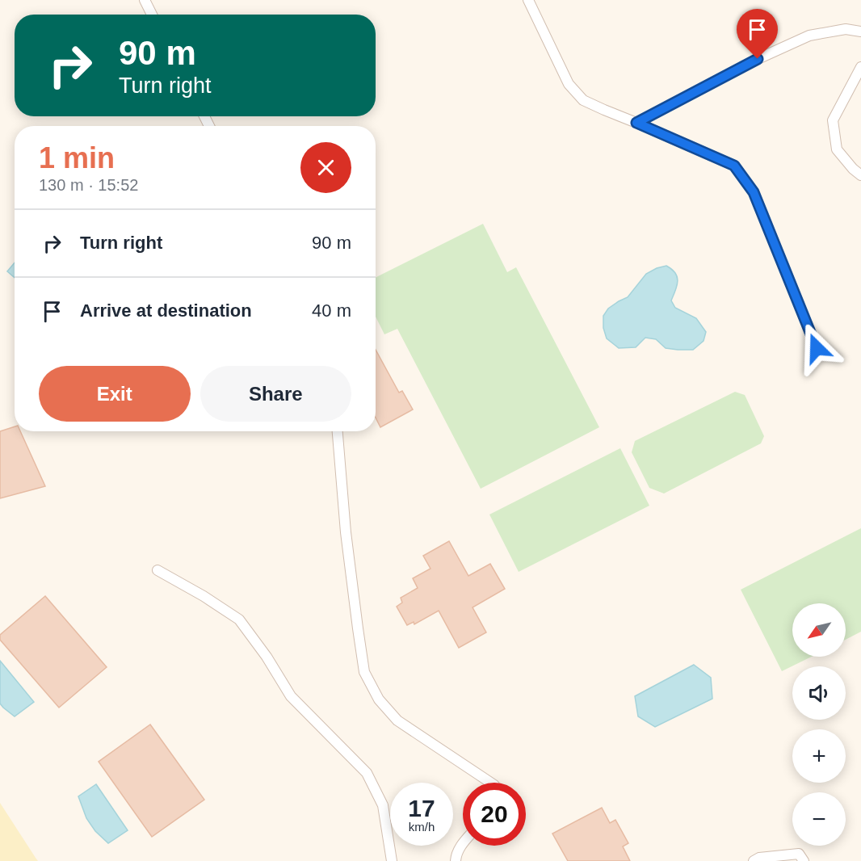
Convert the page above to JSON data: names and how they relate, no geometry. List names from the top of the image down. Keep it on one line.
{"north":"bottom left","page":{"turn":["90 m","Turn right"],"heading":["1 min","130 m · 15:52"],"list":[{"name":"Turn right","value":"90 m"},{"name":"Arrive at destination","value":"40 m"}],"buttons":["Exit","Share"],"map_buttons":["+","−"],"speed":"17 km/h","limit":"20"}}
